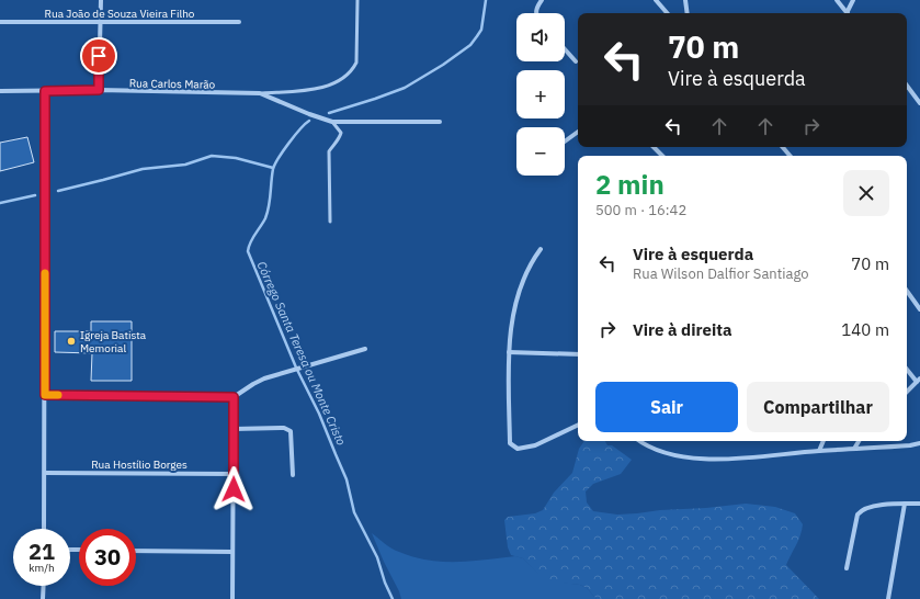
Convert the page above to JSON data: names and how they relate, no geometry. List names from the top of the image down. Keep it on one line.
{"streets":{"street":["Rua João de Souza Vieira Filho","Rua Carlos Marão","Rua Hostílio Borges"]},"water":["Córrego Santa Teresa ou Monte Cristo"],"places":["Igreja Batista Memorial"],"page":{"map_buttons":["+","−"],"turn":["70 m","Vire à esquerda"],"heading":["2 min","500 m · 16:42"],"list":[{"name":"Vire à esquerda","note":"Rua Wilson Dalfior Santiago","value":"70 m"},{"name":"Vire à direita","value":"140 m"}],"buttons":["Sair","Compartilhar"],"speed":"21 km/h","limit":"30"}}
